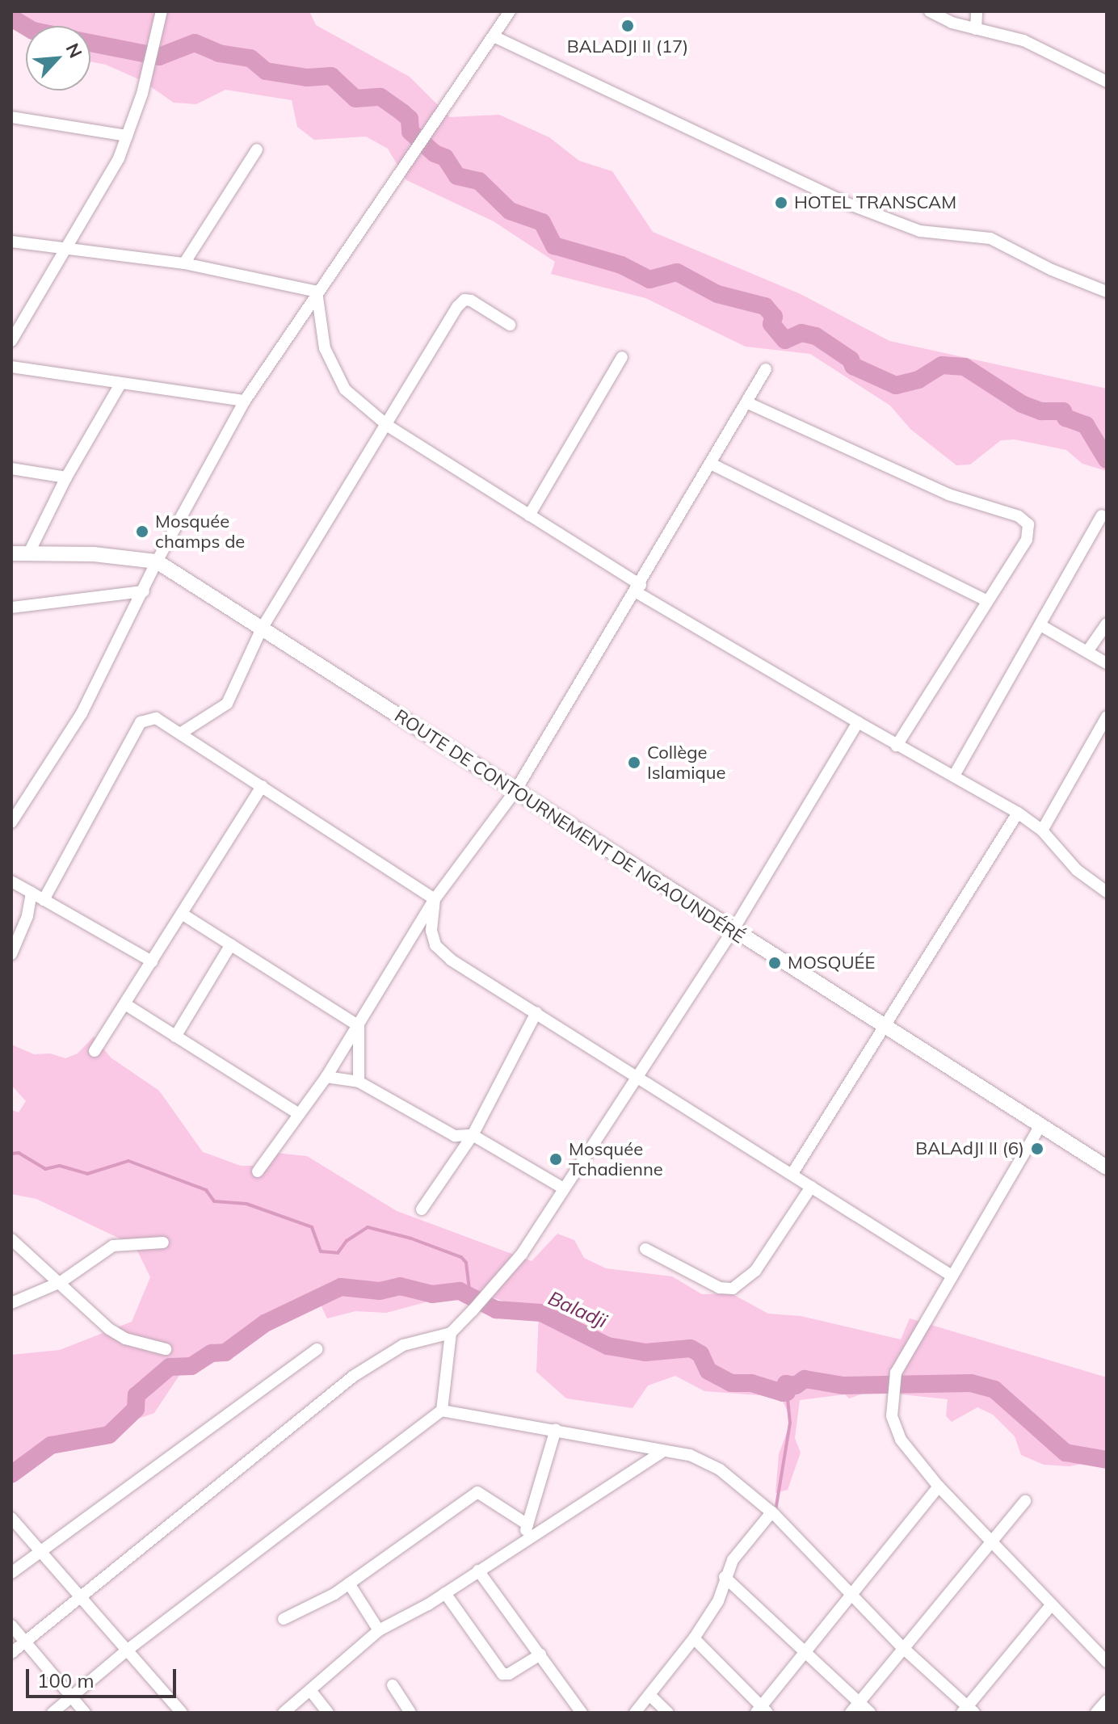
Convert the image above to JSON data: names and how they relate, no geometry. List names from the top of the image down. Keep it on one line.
{"streets":{"street":["ROUTE DE CONTOURNEMENT DE NGAOUNDÉRÉ"]},"water":["Baladji"],"places":["BALADJI II (17)","HOTEL TRANSCAM","Mosquée champs de","Collège Islamique","MOSQUÉE","BALAdJI II (6)","Mosquée Tchadienne"],"scale_bar":"100 m","north":"top right"}
